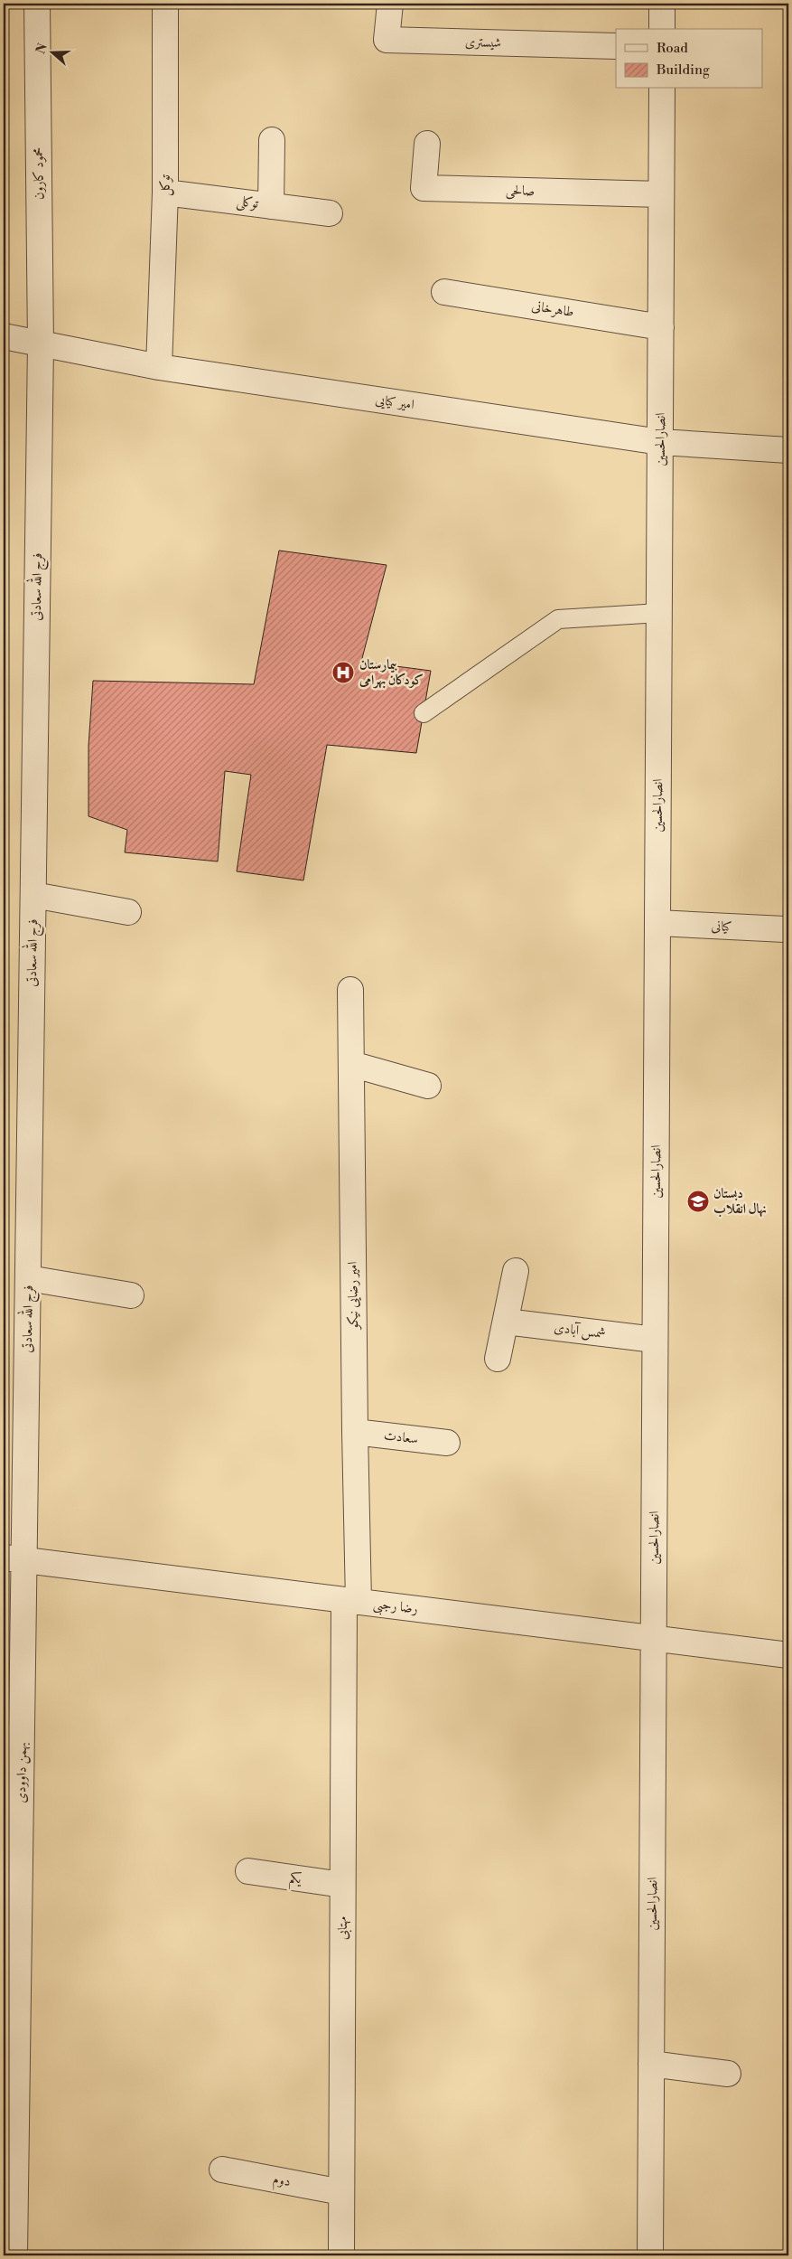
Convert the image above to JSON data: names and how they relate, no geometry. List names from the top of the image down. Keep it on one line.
{"streets":{"street":["شیستری","محمود کارون","توکل","صالحی","توکلی","طاهرخانی","امیر کیایی","انصارالحسین","فرج الله سعادتی","کیانی","امیر رضایی نیکو","شمس آبادی","سعادت","رضا رجبی","بهمن داوودی","یکم","مهتابی","دوم"]},"crossings":[["محمود کارون","امیر کیایی"],["محمود کارون","فرج الله سعادتی"],["توکل","توکلی"],["توکل","امیر کیایی"],["صالحی","انصارالحسین"],["طاهرخانی","انصارالحسین"],["امیر کیایی","انصارالحسین"],["امیر کیایی","فرج الله سعادتی"],["انصارالحسین","کیانی"],["انصارالحسین","شمس آبادی"],["انصارالحسین","رضا رجبی"],["فرج الله سعادتی","رضا رجبی"],["فرج الله سعادتی","بهمن داوودی"],["امیر رضایی نیکو","سعادت"],["امیر رضایی نیکو","رضا رجبی"],["امیر رضایی نیکو","مهتابی"],["رضا رجبی","بهمن داوودی"],["رضا رجبی","مهتابی"],["یکم","مهتابی"],["مهتابی","دوم"]],"places":{"hospital":["بیمارستان کودکان بهرامی"],"school or university":["دبستان نهال انقلاب"]},"legend":["Road","Building"],"north":"left"}
